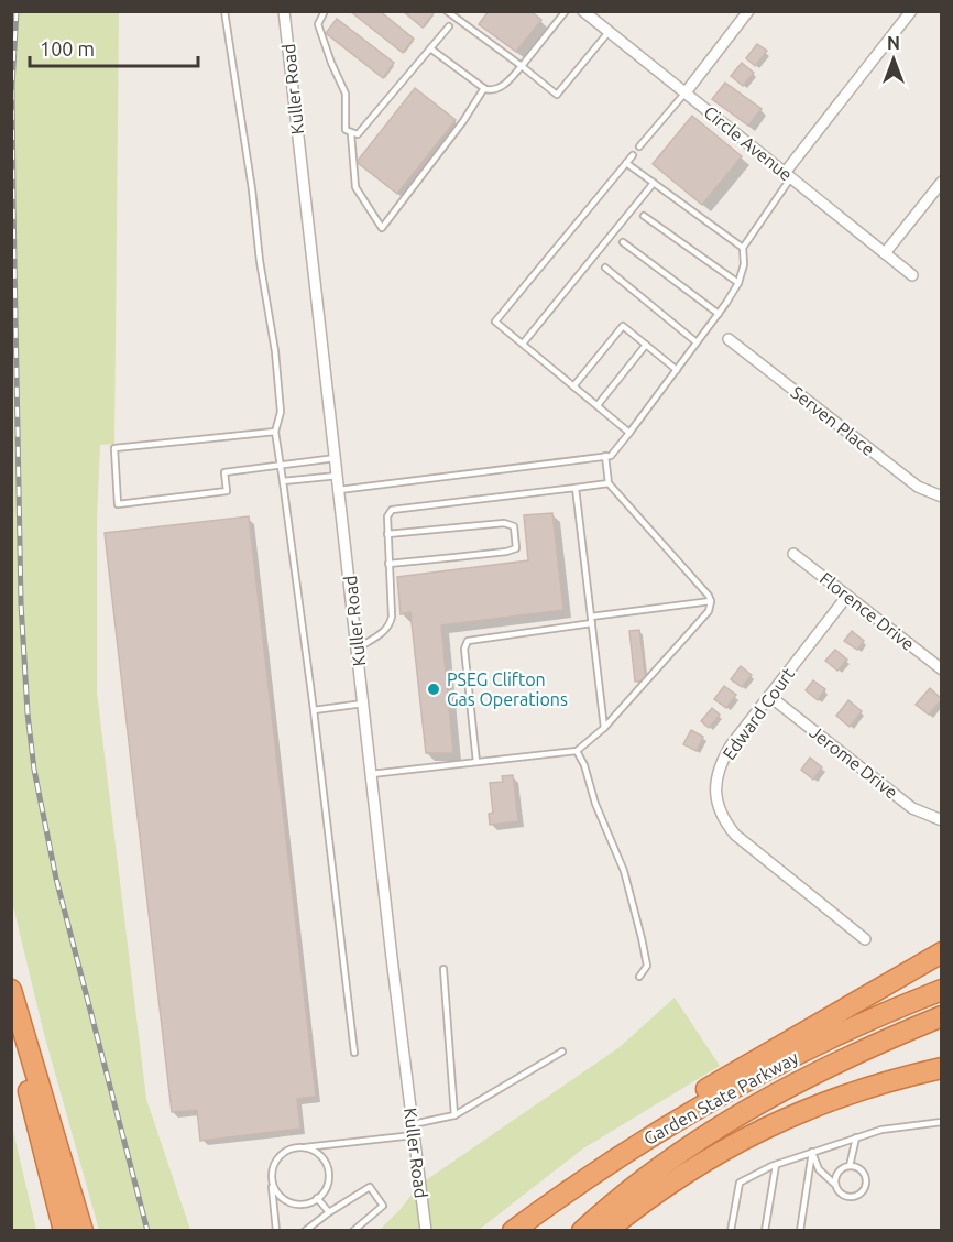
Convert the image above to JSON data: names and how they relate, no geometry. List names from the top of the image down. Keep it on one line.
{"streets":{"highway":["Garden State Parkway"],"street":["Kuller Road","Circle Avenue","Serven Place","Florence Drive","Edward Court","Jerome Drive"]},"crossings":[["Florence Drive","Edward Court"],["Edward Court","Jerome Drive"]],"places":["PSEG Clifton Gas Operations"],"scale_bar":"100 m","north":"top"}
